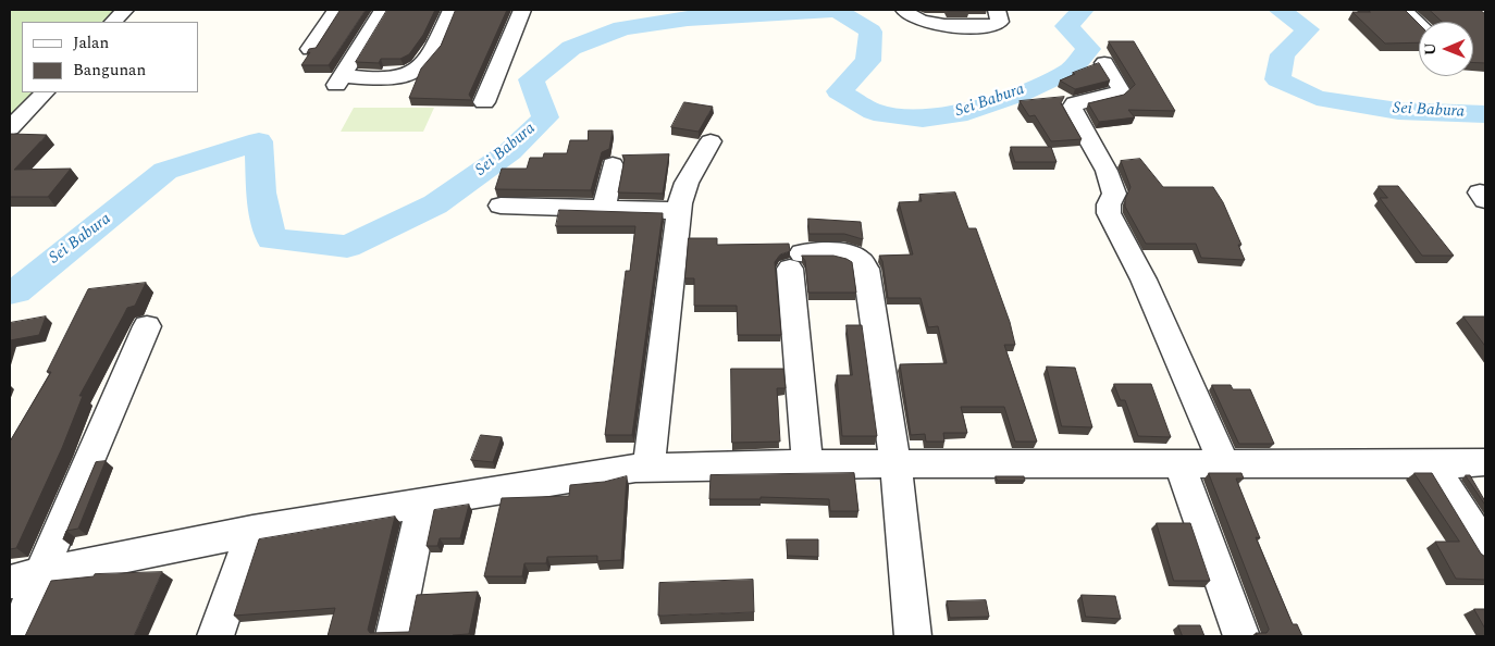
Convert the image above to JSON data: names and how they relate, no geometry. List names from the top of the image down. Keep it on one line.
{"water":["Sei Babura"],"legend":["Jalan","Bangunan"],"north":"left"}
